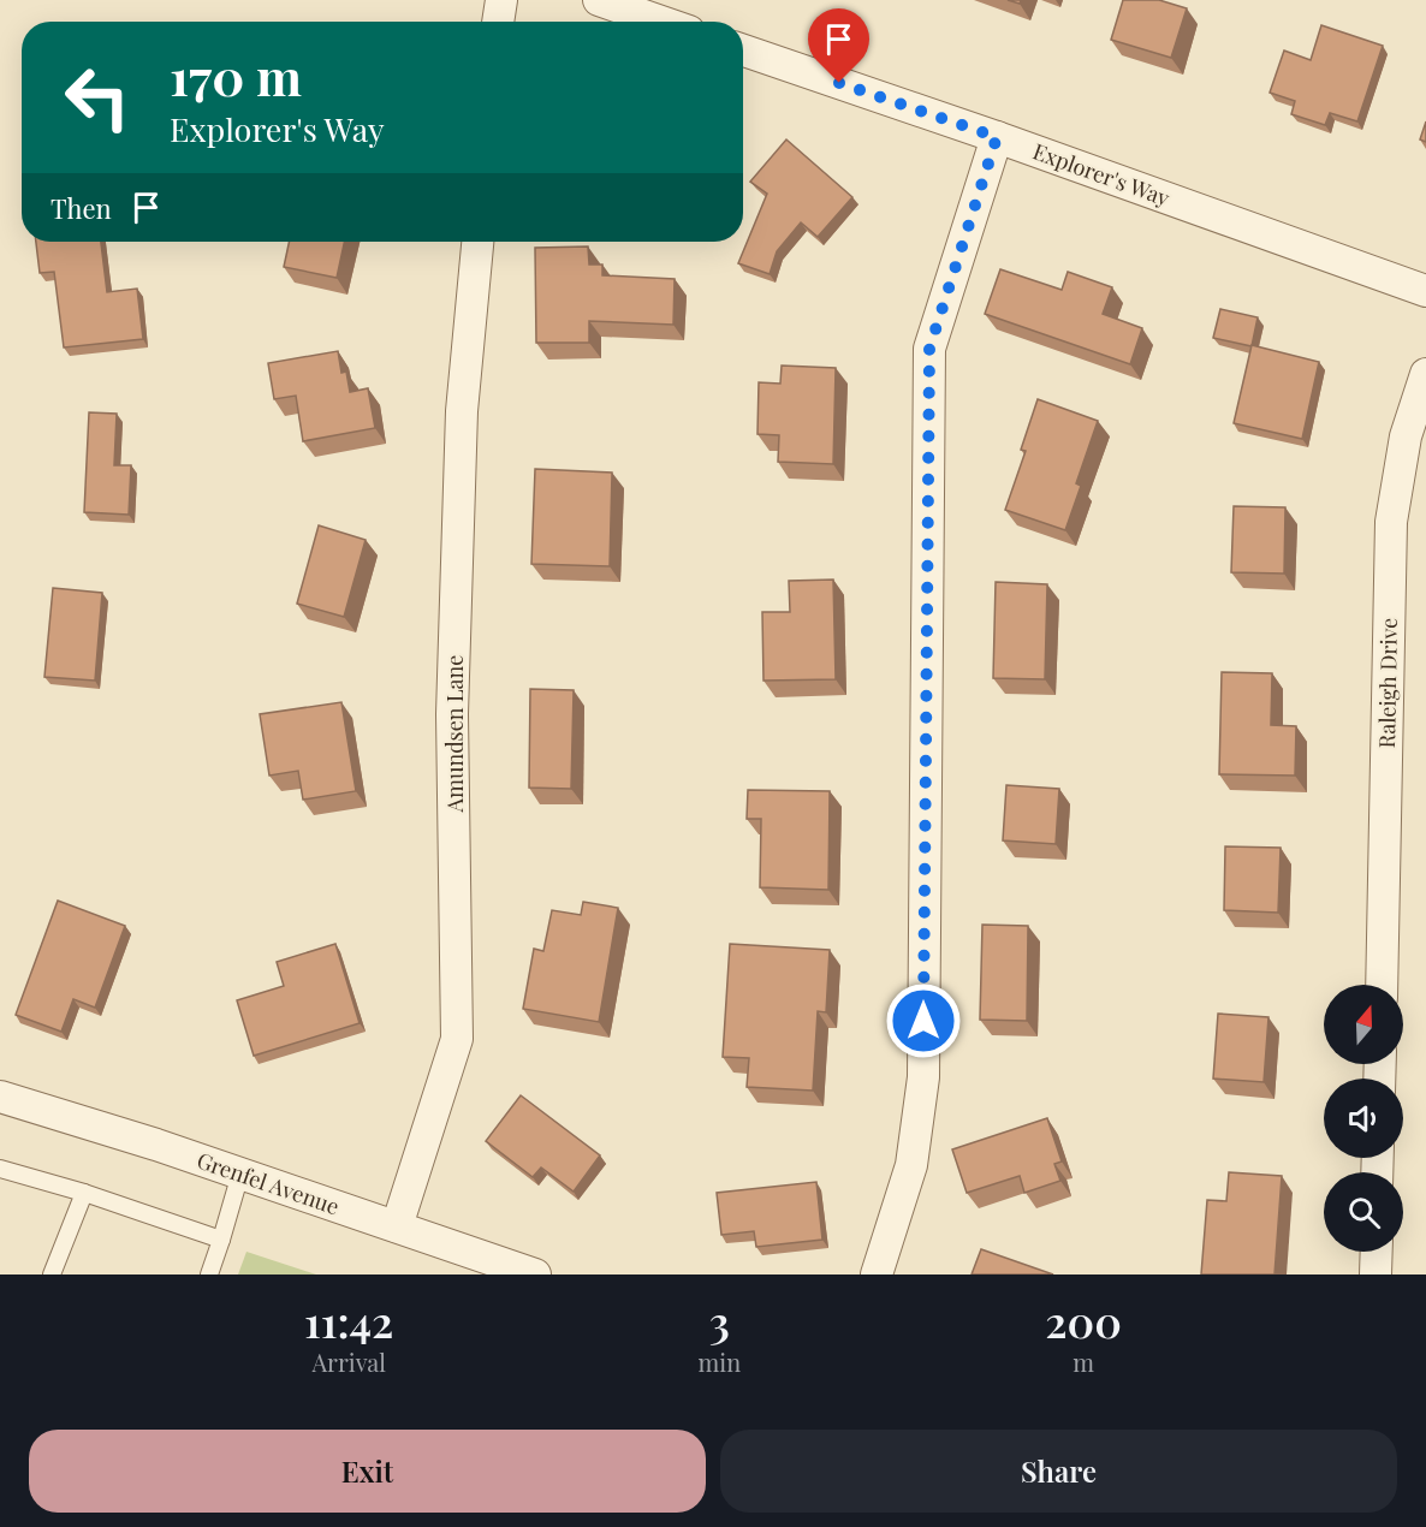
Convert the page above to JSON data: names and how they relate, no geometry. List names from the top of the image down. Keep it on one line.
{"streets":{"street":["Explorer's Way","Raleigh Drive","Amundsen Lane","Grenfel Avenue"]},"crossings":[["Amundsen Lane","Grenfel Avenue"]],"north":"top","page":{"turn":["170 m","Explorer's Way"],"then":"Then","eta":["11:42","Arrival","3","min","200","m"],"buttons":["Exit","Share"]}}
